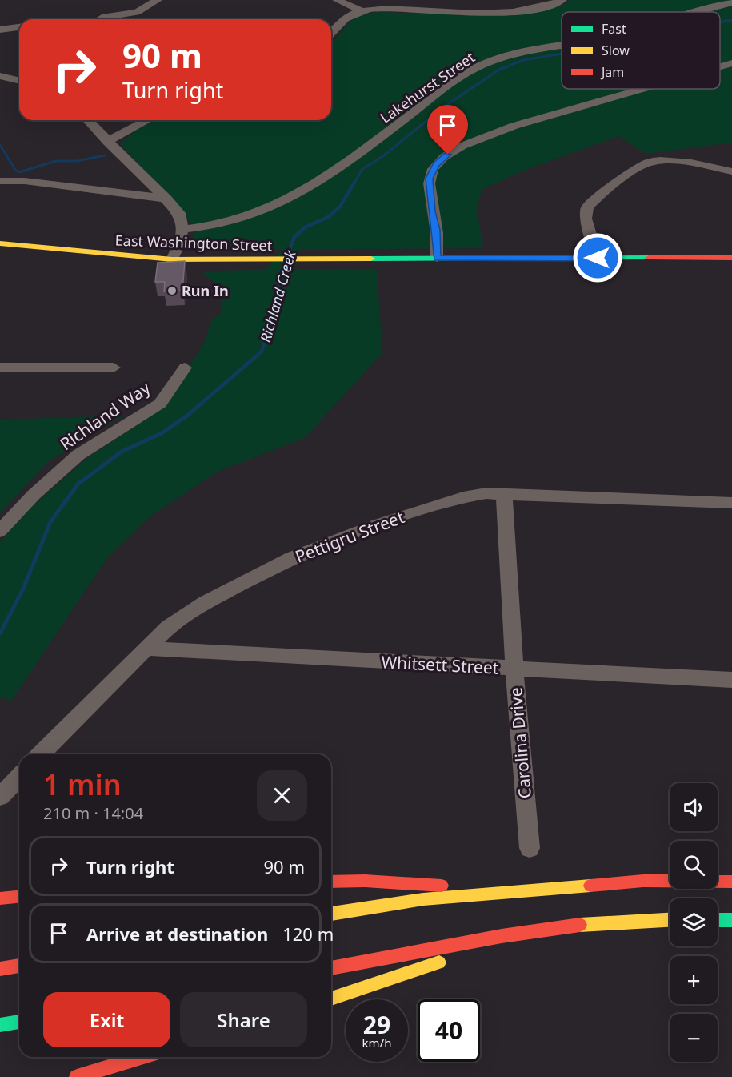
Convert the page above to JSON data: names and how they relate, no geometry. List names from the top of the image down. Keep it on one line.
{"streets":{"main road":["East Washington Street"],"street":["Lakehurst Street","Richland Way","Pettigru Street","Whitsett Street","Carolina Drive"]},"crossings":[["Pettigru Street","Whitsett Street"],["Pettigru Street","Carolina Drive"],["Whitsett Street","Carolina Drive"]],"water":["Richland Creek"],"places":["Run In"],"legend":["Fast","Slow","Jam"],"page":{"turn":["90 m","Turn right"],"heading":["1 min","210 m · 14:04"],"map_buttons":["+","−"],"list":[{"name":"Turn right","value":"90 m"},{"name":"Arrive at destination","value":"120 m"}],"buttons":["Exit","Share"],"speed":"29 km/h","limit":"40"}}
